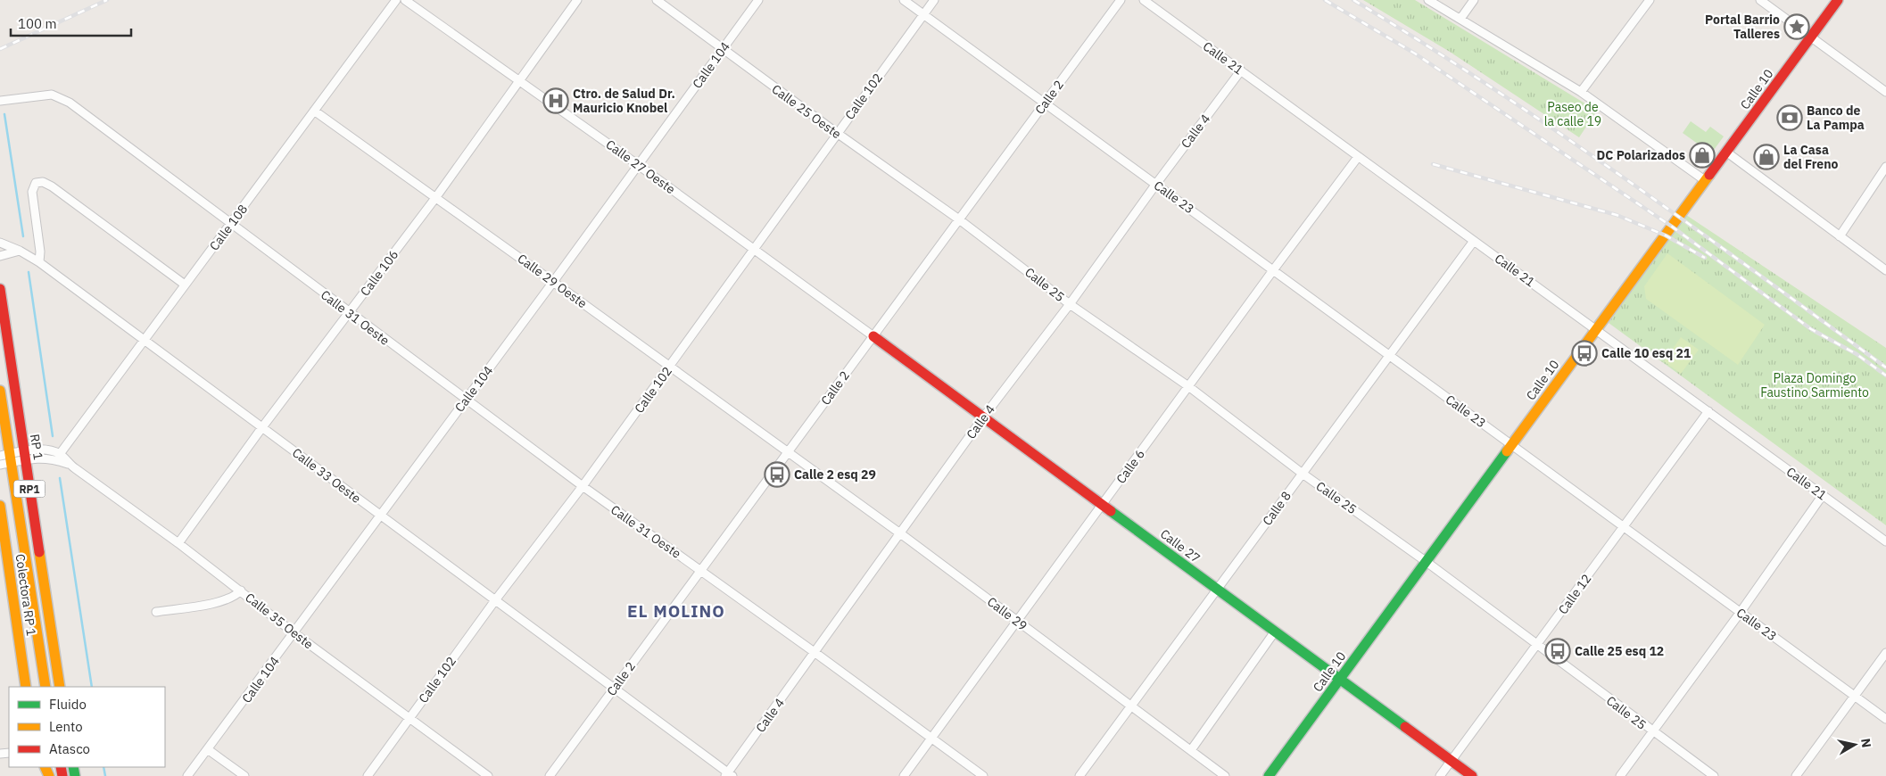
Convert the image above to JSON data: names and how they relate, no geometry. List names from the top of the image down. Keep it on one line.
{"streets":{"street":["Calle 21","Calle 104","Calle 10","Calle 102","Calle 2","Calle 25 Oeste","Calle 4","Calle 27 Oeste","Calle 23","Calle 108","Calle 106","Calle 29 Oeste","Calle 25","Calle 31 Oeste","RP 1","Calle 6","Calle 33 Oeste","RP1","Calle 8","Calle 27","Calle 12","Colectora RP 1","Calle 29","Calle 35 Oeste"]},"crossings":[["Calle 21","Calle 10"],["Calle 21","Calle 4"],["Calle 21","Calle 6"],["Calle 21","Calle 8"],["Calle 21","Calle 12"],["Calle 104","Calle 25 Oeste"],["Calle 104","Calle 27 Oeste"],["Calle 104","Calle 29 Oeste"],["Calle 104","Calle 31 Oeste"],["Calle 104","Calle 33 Oeste"],["Calle 104","Calle 35 Oeste"],["Calle 10","Calle 23"],["Calle 10","Calle 25"],["Calle 10","Calle 27"],["Calle 102","Calle 25 Oeste"],["Calle 102","Calle 27 Oeste"],["Calle 102","Calle 23"],["Calle 102","Calle 29 Oeste"],["Calle 102","Calle 31 Oeste"],["Calle 102","Calle 33 Oeste"],["Calle 102","Calle 35 Oeste"],["Calle 2","Calle 25 Oeste"],["Calle 2","Calle 27 Oeste"],["Calle 2","Calle 23"],["Calle 2","Calle 29 Oeste"],["Calle 2","Calle 25"],["Calle 2","Calle 31 Oeste"],["Calle 2","Calle 33 Oeste"],["Calle 2","Calle 27"],["Calle 2","Calle 29"],["Calle 25 Oeste","Calle 25"],["Calle 4","Calle 23"],["Calle 4","Calle 25"],["Calle 4","Calle 31 Oeste"],["Calle 4","Calle 33 Oeste"],["Calle 4","Calle 27"],["Calle 4","Calle 29"],["Calle 27 Oeste","Calle 106"],["Calle 27 Oeste","Calle 27"],["Calle 23","Calle 6"],["Calle 23","Calle 8"],["Calle 23","Calle 12"],["Calle 108","Calle 29 Oeste"],["Calle 108","Calle 31 Oeste"],["Calle 108","Calle 33 Oeste"],["Calle 108","Calle 35 Oeste"],["Calle 106","Calle 29 Oeste"],["Calle 106","Calle 31 Oeste"],["Calle 106","Calle 33 Oeste"],["Calle 106","Calle 35 Oeste"],["Calle 29 Oeste","Calle 29"],["Calle 25","Calle 6"],["Calle 25","Calle 8"],["Calle 25","Calle 12"],["Calle 31 Oeste","Calle 6"],["RP 1","Calle 35 Oeste"],["Calle 6","Calle 27"],["Calle 6","Calle 29"],["Calle 8","Calle 27"],["Calle 8","Calle 29"],["Calle 27","Calle 12"]],"districts":["EL MOLINO"],"parks":["Paseo de la calle 19","Plaza Domingo Faustino Sarmiento"],"places":{"place":["Portal Barrio Talleres"],"hospital":["Ctro. de Salud Dr. Mauricio Knobel"],"bank":["Banco de La Pampa"],"shop":["DC Polarizados","La Casa del Freno"],"bus stop":["Calle 10 esq 21","Calle 2 esq 29","Calle 25 esq 12"]},"legend":["Fluido","Lento","Atasco"],"scale_bar":"100 m","north":"right"}
